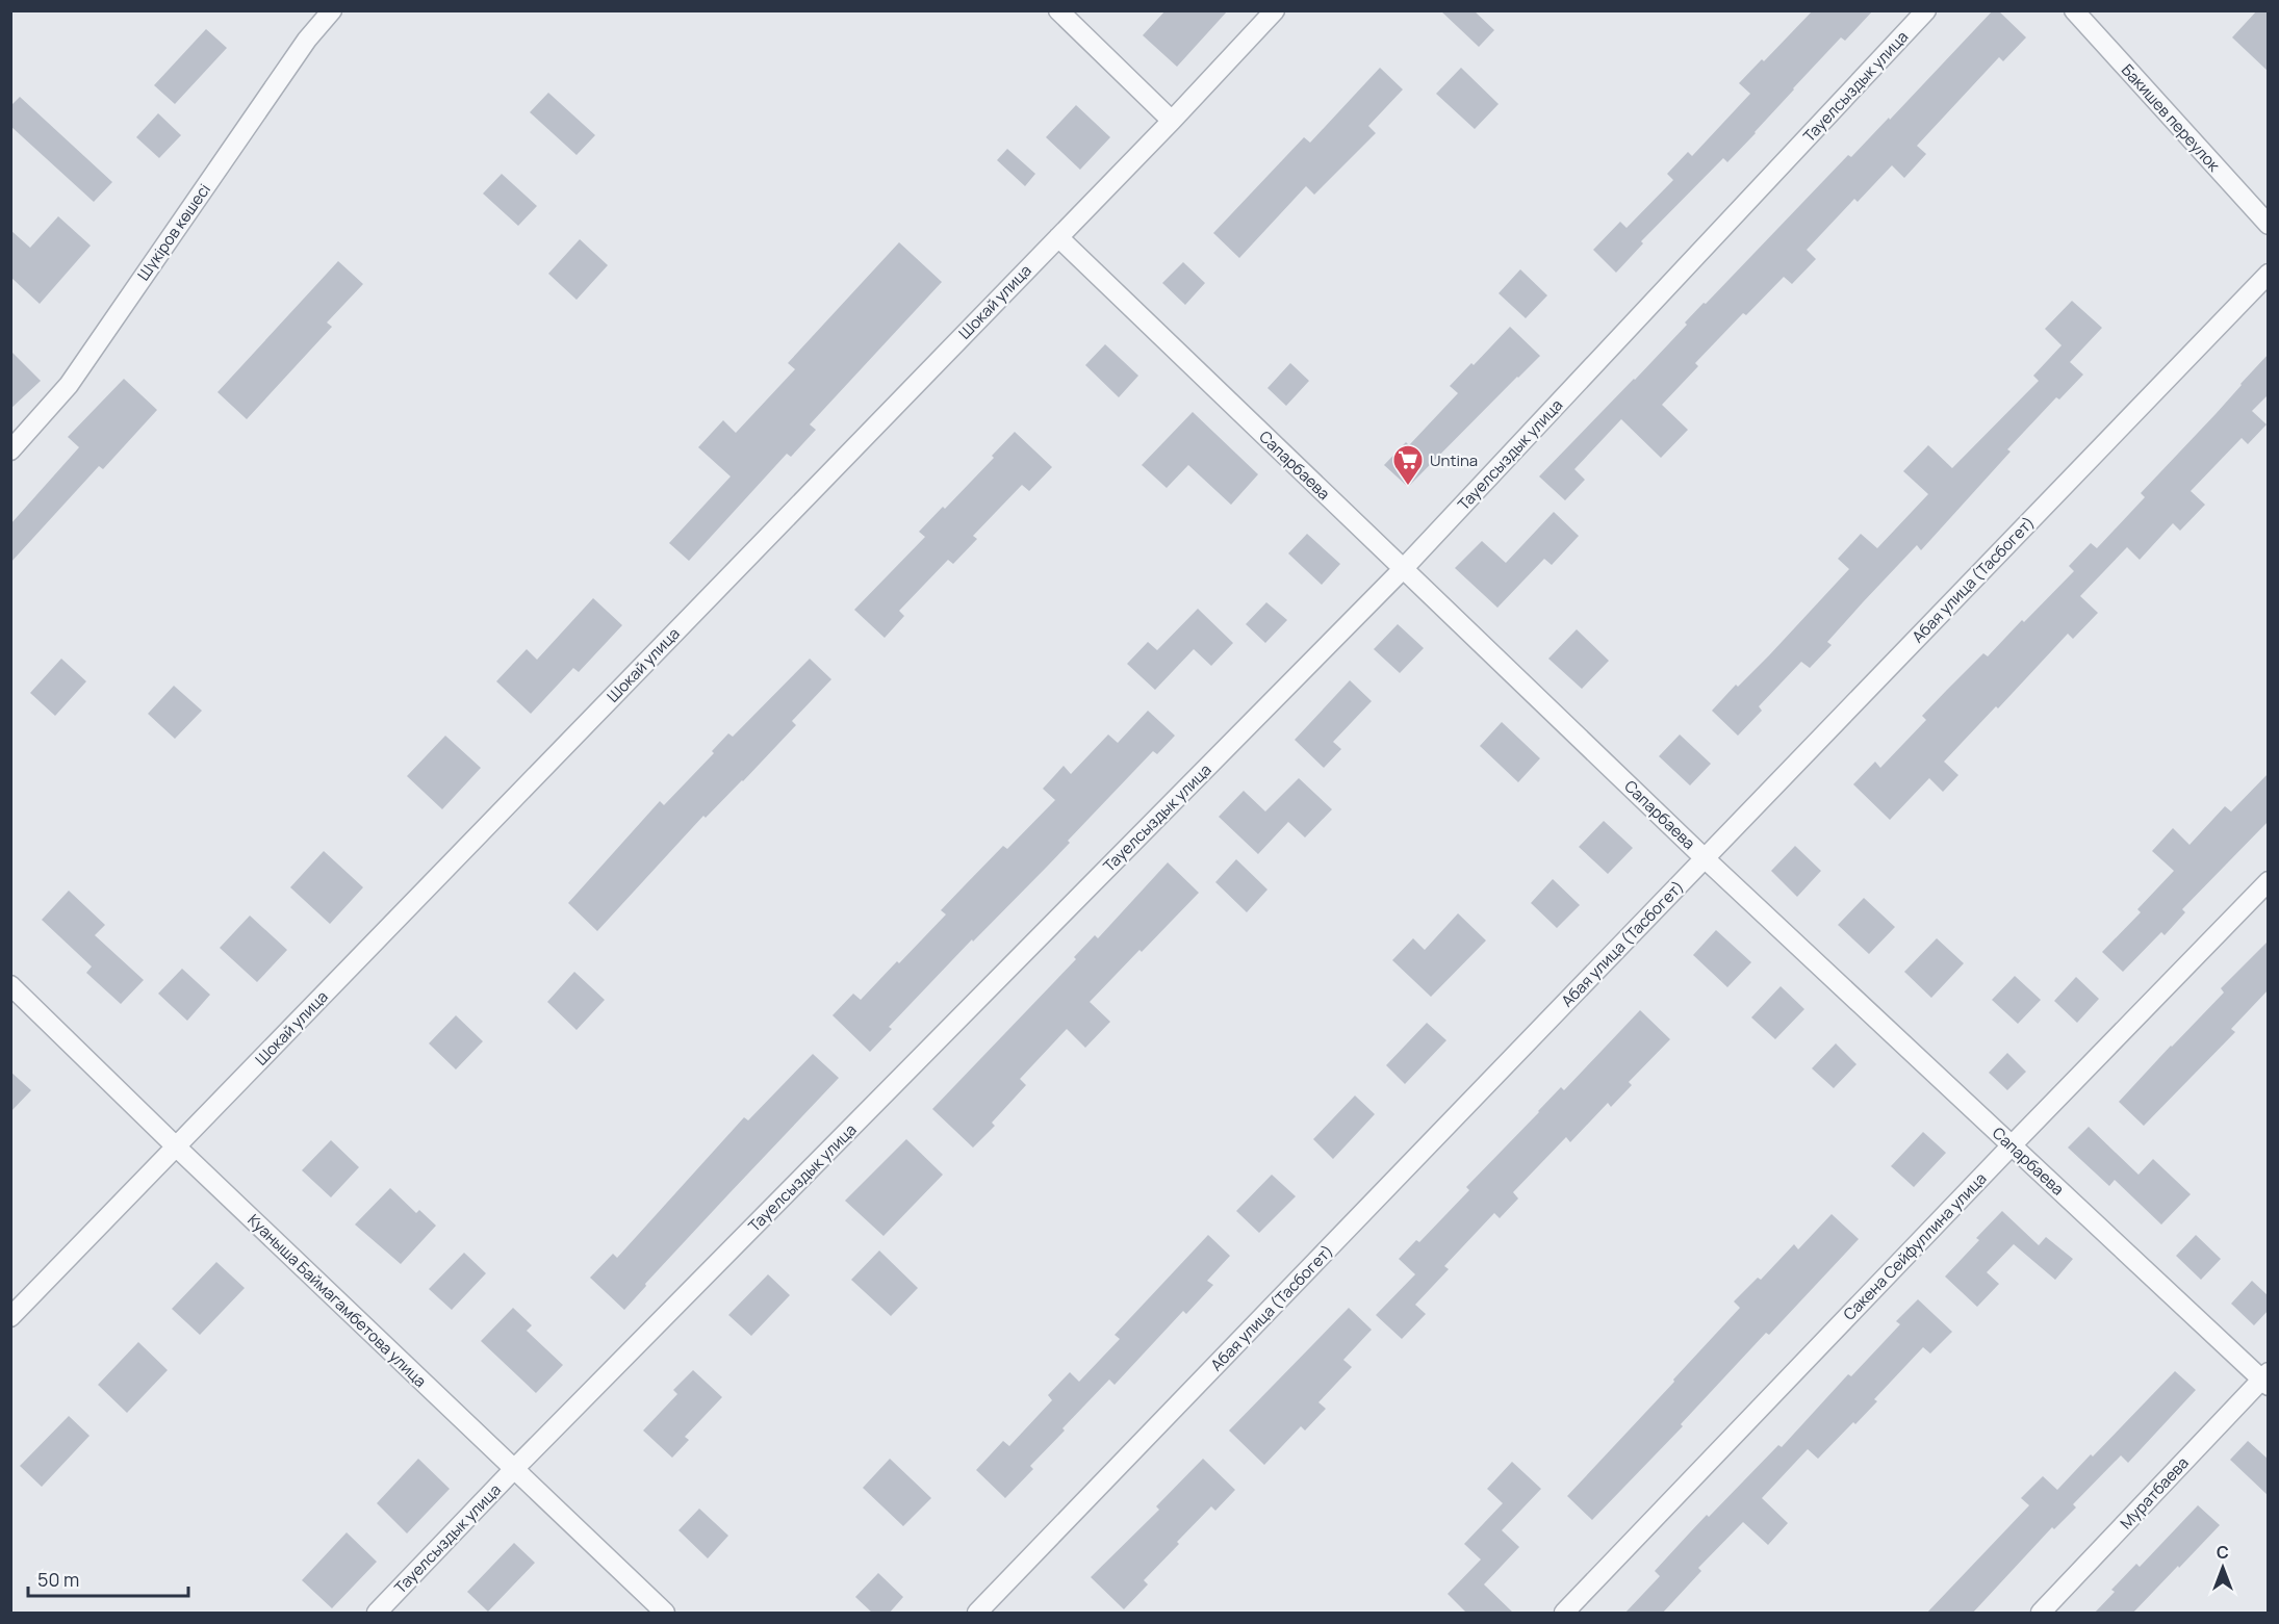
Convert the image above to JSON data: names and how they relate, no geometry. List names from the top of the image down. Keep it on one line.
{"streets":{"street":["Тауелсыздык улица","Бакишев переулок","Шүкіров көшесі","Шокай улица","Сапарбаева","Абая улица (Тасбогет)","Сакена Сейфуллина улица","Куаныша Баймагамбетова улица","Муратбаева"]},"crossings":[["Тауелсыздык улица","Сапарбаева"],["Тауелсыздык улица","Куаныша Баймагамбетова улица"],["Шокай улица","Сапарбаева"],["Шокай улица","Куаныша Баймагамбетова улица"],["Сапарбаева","Абая улица (Тасбогет)"],["Сапарбаева","Сакена Сейфуллина улица"],["Сапарбаева","Муратбаева"]],"places":{"supermarket":["Untina"]},"scale_bar":"50 m","north":"top"}
